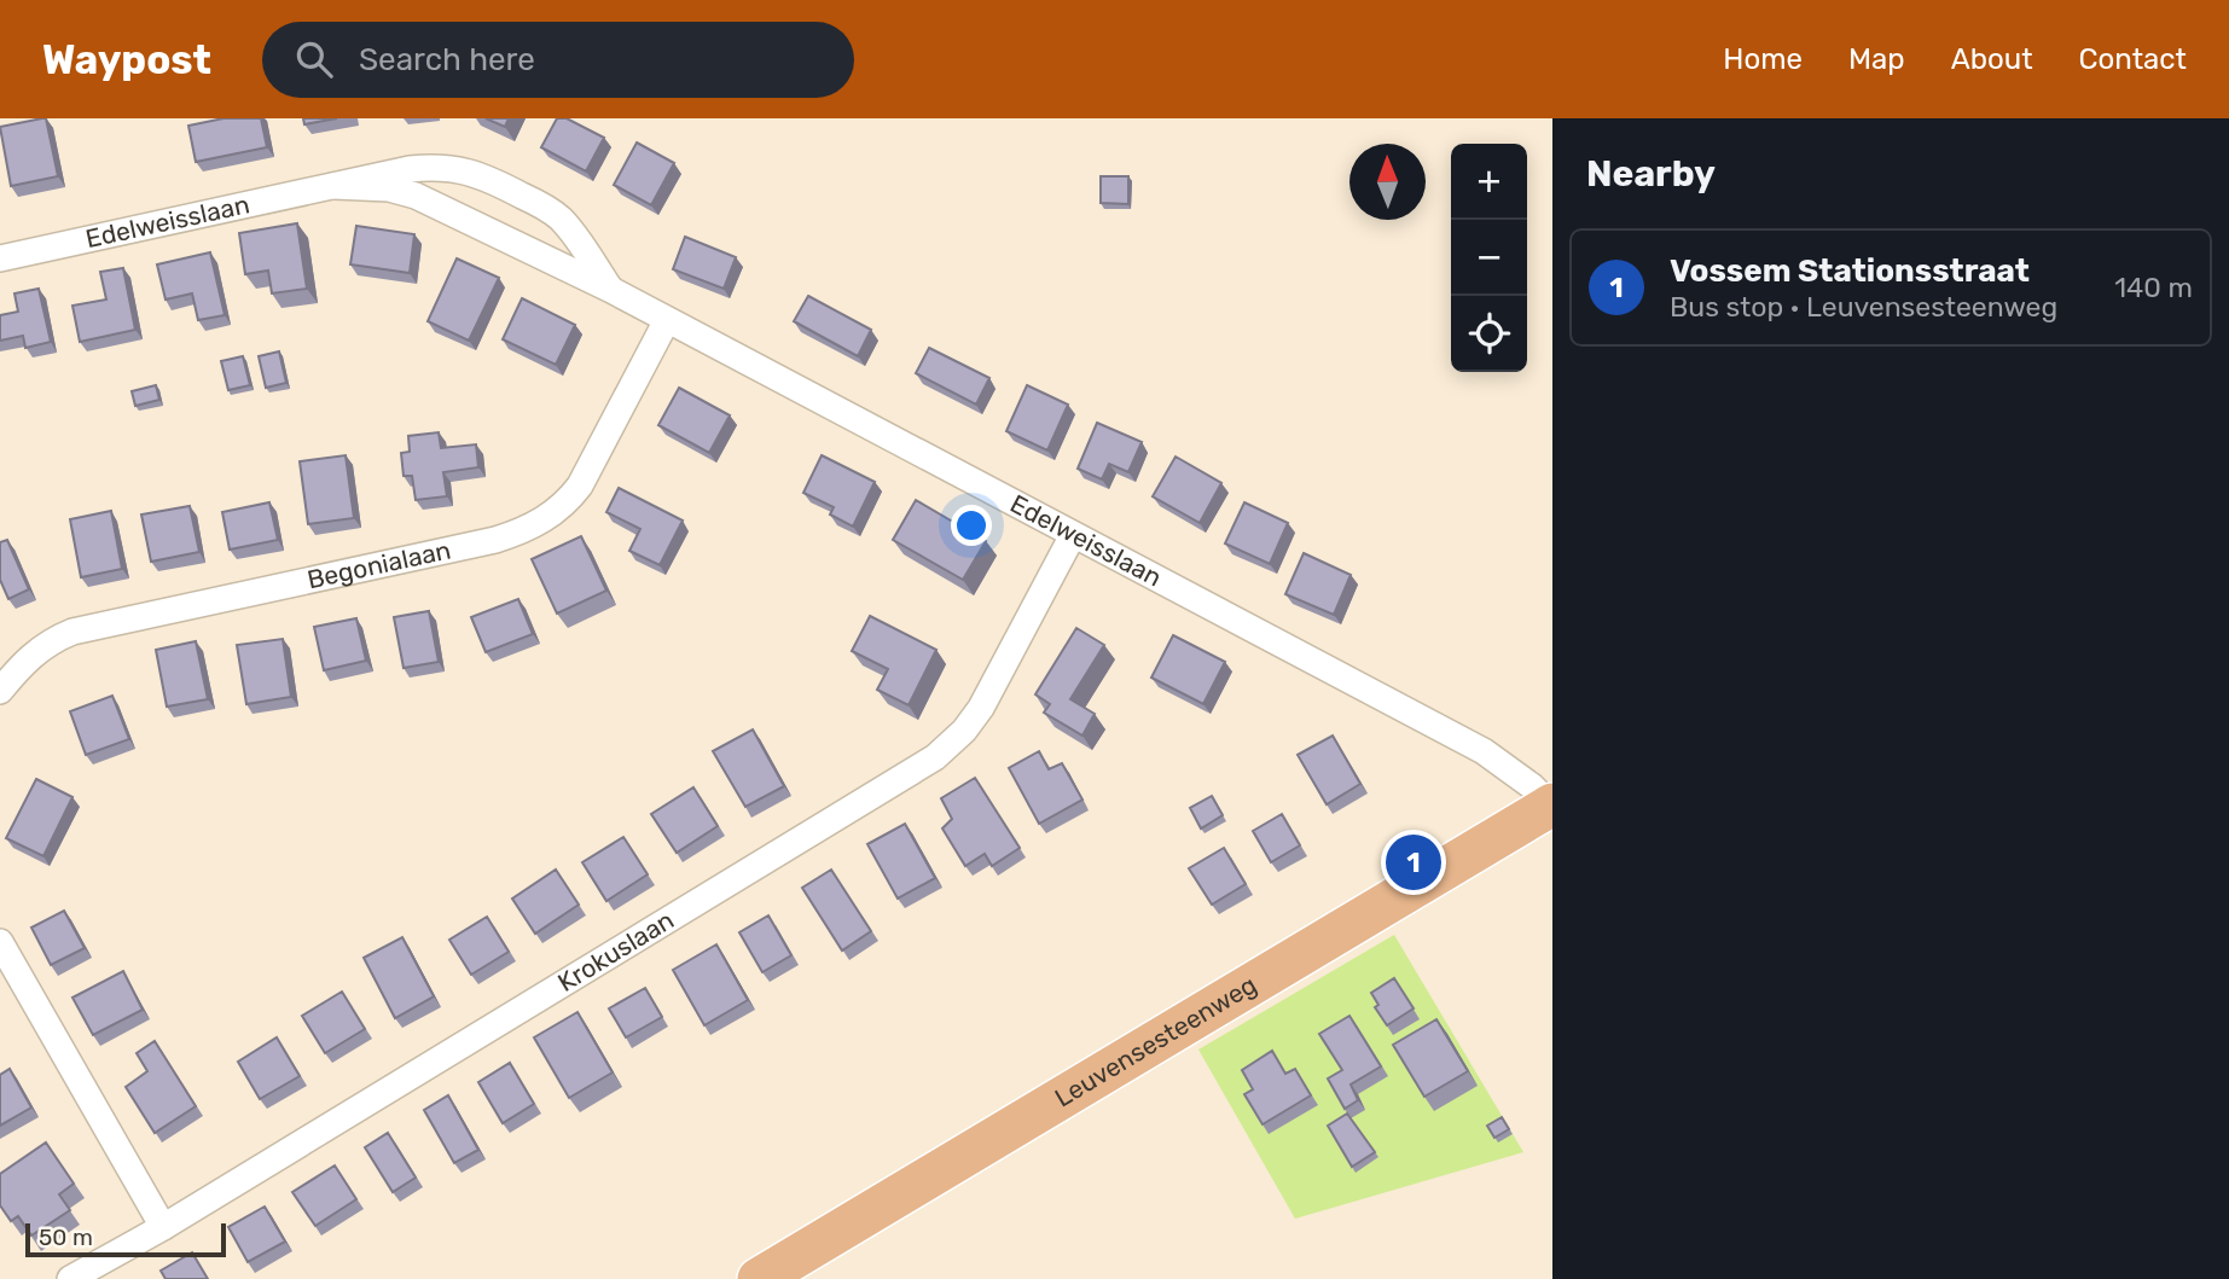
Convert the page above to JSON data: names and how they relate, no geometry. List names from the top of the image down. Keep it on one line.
{"streets":{"main road":["Leuvensesteenweg"],"street":["Edelweisslaan","Begonialaan","Krokuslaan"]},"crossings":[["Edelweisslaan","Begonialaan"],["Edelweisslaan","Krokuslaan"],["Edelweisslaan","Leuvensesteenweg"]],"scale_bar":"50 m","north":"top","page":{"header":"Waypost","search":"Search here","nav":["Home","Map","About","Contact"],"heading":"Nearby","map_buttons":["+","−"],"list":[{"mark":"1","name":"Vossem Stationsstraat","note":"Bus stop · Leuvensesteenweg","value":"140 m"}],"pins":"1","scale":"50 m"}}
